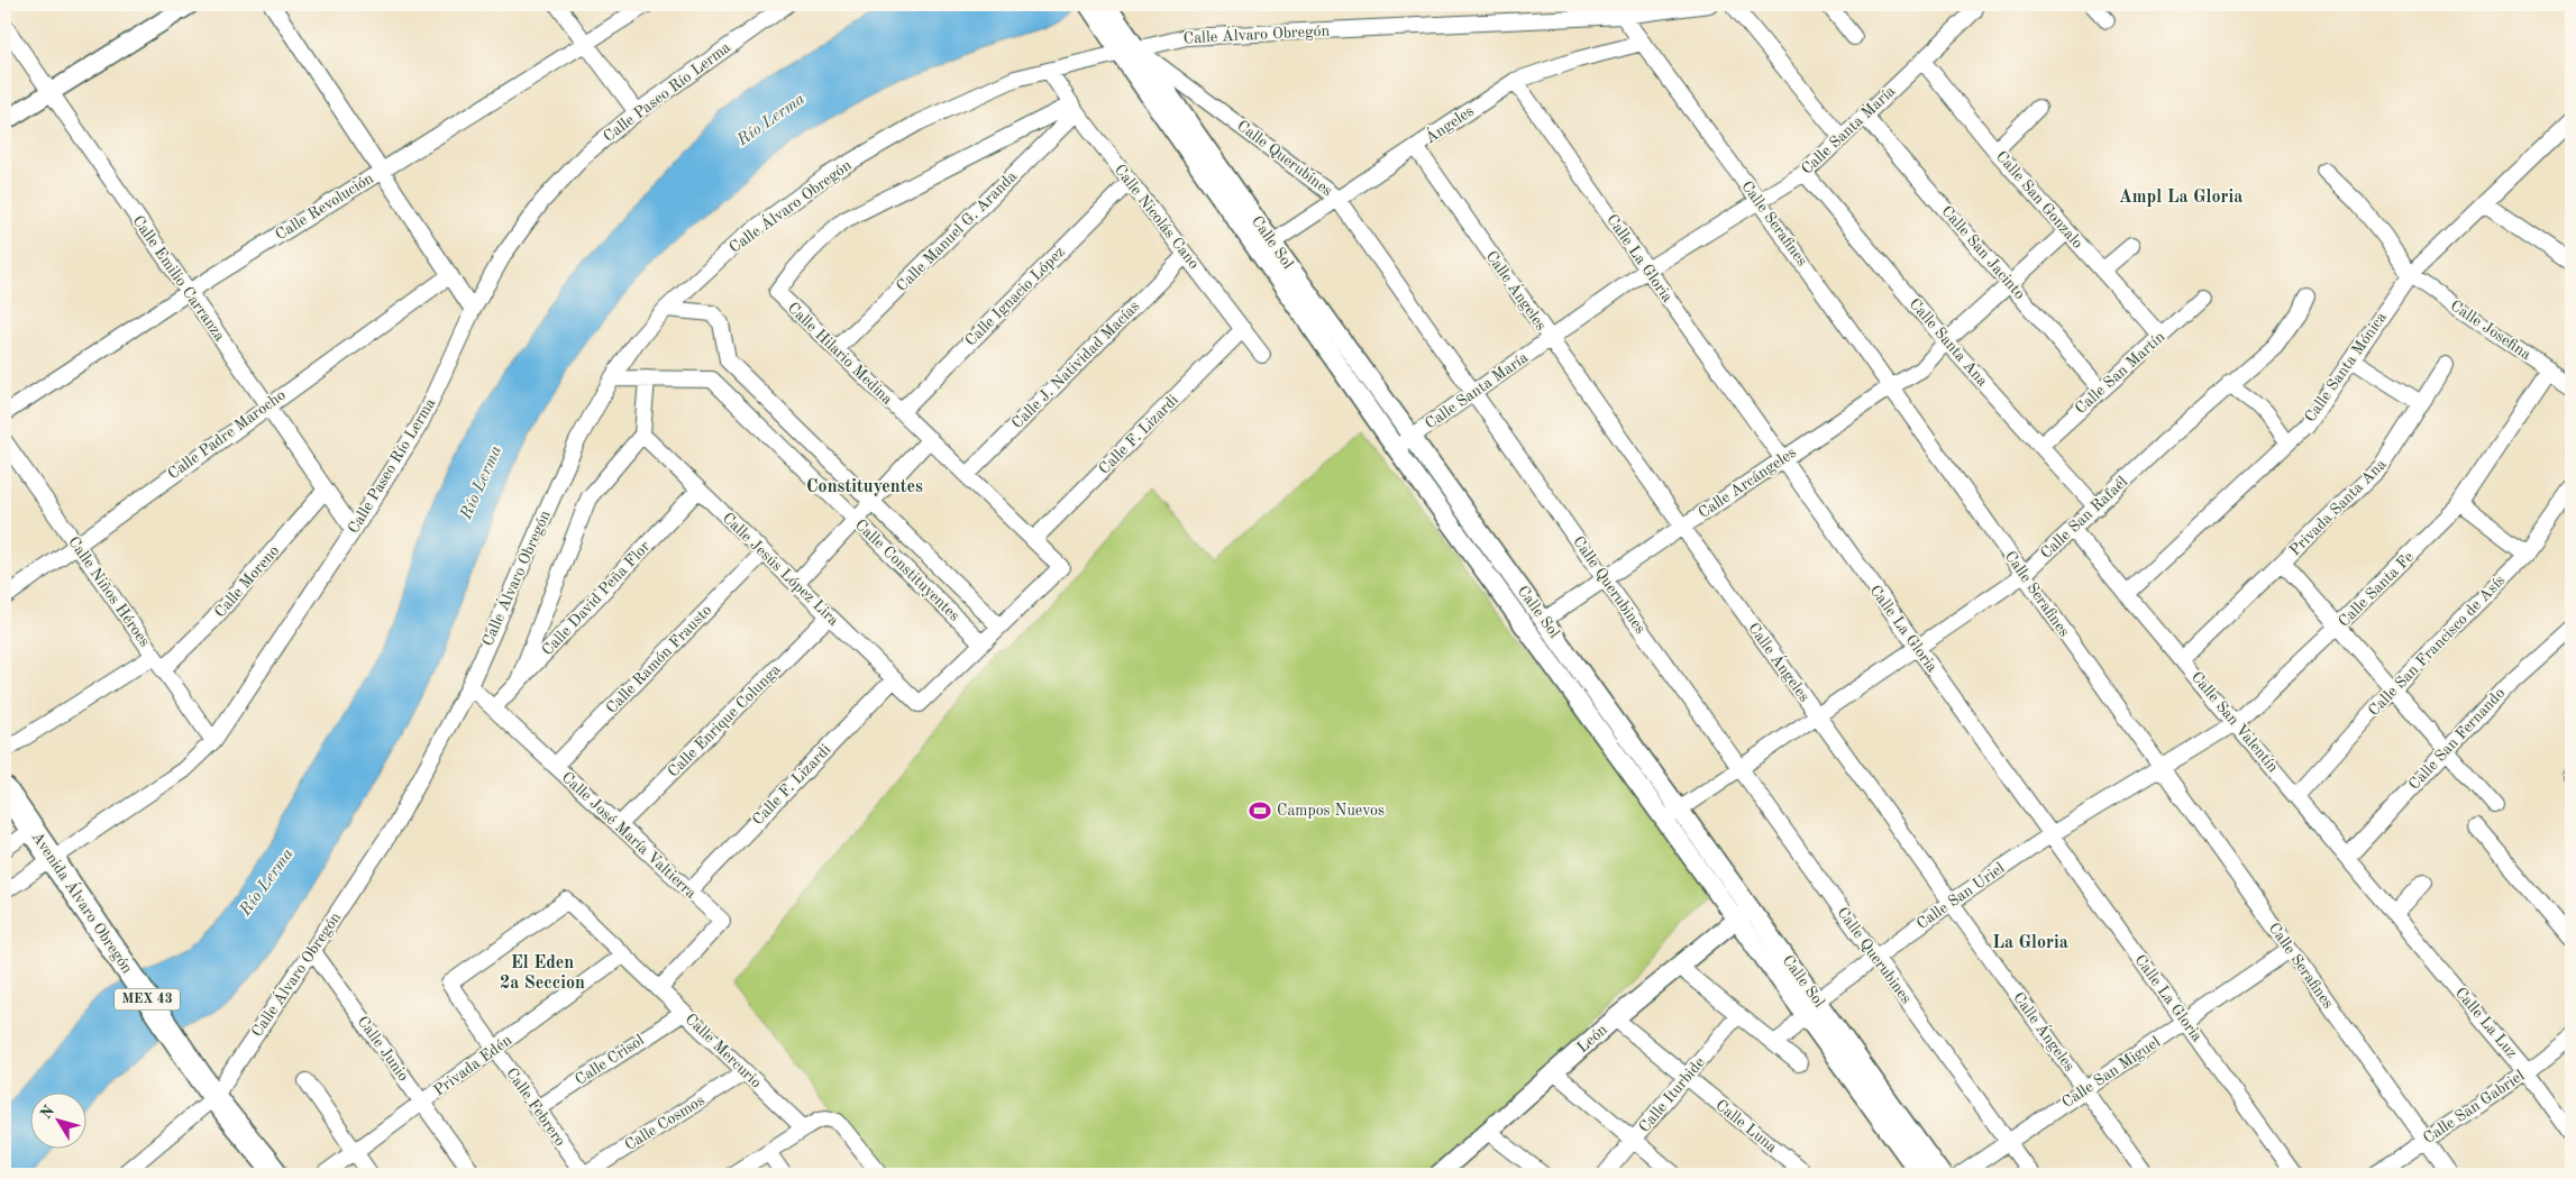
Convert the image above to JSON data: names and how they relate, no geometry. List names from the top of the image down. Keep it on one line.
{"streets":{"main road":["Avenida Álvaro Obregón","MEX 43"],"street":["Calle Álvaro Obregón","Calle Paseo Río Lerma","Ángeles","Calle Santa María","Calle Querubines","Calle San Gonzalo","Calle Revolución","Calle Nicolás Cano","Calle Serafines","Calle Manuel G. Aranda","Calle Sol","Calle San Jacinto","Calle La Gloria","Calle Emilio Carranza","Calle Ángeles","Calle Ignacio López","Calle Josefina","Calle Santa Ana","Calle Hilario Medina","Calle J. Natividad Macías","Calle Santa Mónica","Calle San Martín","Calle Padre Marocho","Calle F. Lizardi","Calle Arcángeles","Privada Santa Ana","Calle San Rafaél","Calle Jesús López Lira","Calle Constituyentes","Calle Moreno","Calle Santa Fe","Calle Niños Héroes","Calle David Peña Flor","Calle San Francisco de Asís","Calle Ramón Frausto","Calle Enrique Colunga","Calle San Valentín","Calle San Fernando","Calle José María Valtierra","Calle San Uriel","Calle La Luz","León","Calle Junio","Calle Mercurio","Calle Crisol","Privada Edén","Calle San Miguel","Calle Iturbide","Calle Febrero","Calle San Gabriel","Calle Cosmos","Calle Luna"]},"crossings":[["Calle Álvaro Obregón","Calle Querubines"],["Calle Álvaro Obregón","Calle Nicolás Cano"],["Calle Álvaro Obregón","Calle Serafines"],["Calle Álvaro Obregón","Calle Sol"],["Calle Álvaro Obregón","Calle José María Valtierra"],["Calle Álvaro Obregón","Avenida Álvaro Obregón"],["Calle Álvaro Obregón","Calle Junio"],["Calle Paseo Río Lerma","Calle Emilio Carranza"],["Calle Paseo Río Lerma","Calle Niños Héroes"],["Calle Paseo Río Lerma","Avenida Álvaro Obregón"],["Ángeles","Calle Querubines"],["Ángeles","Calle Serafines"],["Ángeles","Calle Sol"],["Ángeles","Calle La Gloria"],["Ángeles","Calle Ángeles"],["Calle Santa María","Calle Querubines"],["Calle Santa María","Calle San Gonzalo"],["Calle Santa María","Calle Serafines"],["Calle Santa María","Calle Sol"],["Calle Santa María","Calle San Jacinto"],["Calle Santa María","Calle La Gloria"],["Calle Santa María","Calle Ángeles"],["Calle Santa María","Calle Santa Ana"],["Calle Querubines","Calle Sol"],["Calle Querubines","Calle Arcángeles"],["Calle Querubines","Calle San Rafaél"],["Calle Querubines","Calle San Uriel"],["Calle Querubines","Calle San Miguel"],["Calle San Gonzalo","Calle San Martín"],["Calle San Gonzalo","Calle Arcángeles"],["Calle Revolución","Calle Emilio Carranza"],["Calle Nicolás Cano","Calle Manuel G. Aranda"],["Calle Nicolás Cano","Calle Ignacio López"],["Calle Nicolás Cano","Calle Hilario Medina"],["Calle Nicolás Cano","Calle J. Natividad Macías"],["Calle Nicolás Cano","Calle F. Lizardi"],["Calle Serafines","Calle Arcángeles"],["Calle Serafines","Calle San Rafaél"],["Calle Serafines","Calle Santa Fe"],["Calle Serafines","Calle San Uriel"],["Calle Serafines","Calle San Miguel"],["Calle Serafines","Calle San Gabriel"],["Calle Manuel G. Aranda","Calle Hilario Medina"],["Calle Sol","Calle Arcángeles"],["Calle Sol","Calle San Rafaél"],["Calle Sol","Calle San Uriel"],["Calle Sol","León"],["Calle San Jacinto","Calle San Martín"],["Calle San Jacinto","Calle Arcángeles"],["Calle La Gloria","Calle Arcángeles"],["Calle La Gloria","Calle San Rafaél"],["Calle La Gloria","Calle San Uriel"],["Calle La Gloria","Calle San Miguel"],["Calle Emilio Carranza","Calle Padre Marocho"],["Calle Emilio Carranza","Calle Moreno"],["Calle Ángeles","Calle Arcángeles"],["Calle Ángeles","Calle San Rafaél"],["Calle Ángeles","Calle San Uriel"],["Calle Ángeles","Calle San Miguel"],["Calle Ignacio López","Calle Hilario Medina"],["Calle Josefina","Calle Santa Mónica"],["Calle Josefina","Calle Santa Fe"],["Calle Santa Ana","Calle San Martín"],["Calle Santa Ana","Calle Arcángeles"],["Calle Santa Ana","Calle San Rafaél"],["Calle Hilario Medina","Calle J. Natividad Macías"],["Calle Hilario Medina","Calle F. Lizardi"],["Calle Hilario Medina","Calle Constituyentes"],["Calle Santa Mónica","Calle San Valentín"],["Calle Padre Marocho","Calle Niños Héroes"],["Calle F. Lizardi","Calle Jesús López Lira"],["Calle F. Lizardi","Calle José María Valtierra"],["Calle San Rafaél","Calle San Valentín"],["Calle Jesús López Lira","Calle Constituyentes"],["Calle Jesús López Lira","Calle David Peña Flor"],["Calle Jesús López Lira","Calle Ramón Frausto"],["Calle Jesús López Lira","Calle Enrique Colunga"],["Calle Moreno","Calle Niños Héroes"],["Calle Santa Fe","Calle San Valentín"],["Calle Santa Fe","Calle San Uriel"],["Calle David Peña Flor","Calle José María Valtierra"],["Calle San Francisco de Asís","Calle San Valentín"],["Calle Ramón Frausto","Calle José María Valtierra"],["Calle Enrique Colunga","Calle José María Valtierra"],["Calle San Valentín","Calle San Fernando"],["Calle San Valentín","Calle La Luz"],["Calle José María Valtierra","Calle Mercurio"],["Calle La Luz","Calle San Gabriel"],["León","Calle Luna"],["Calle Junio","Privada Edén"],["Calle Mercurio","Calle Crisol"],["Calle Mercurio","Privada Edén"],["Calle Mercurio","Calle Febrero"],["Calle Mercurio","Calle Cosmos"],["Calle Crisol","Calle Febrero"],["Privada Edén","Calle Febrero"],["Calle Iturbide","Calle Luna"],["Calle Febrero","Calle Cosmos"]],"districts":["Ampl La Gloria","Constituyentes","La Gloria","El Eden 2a Seccion"],"water":["Río Lerma"],"places":{"sports":["Campos Nuevos"]},"north":"top left"}
